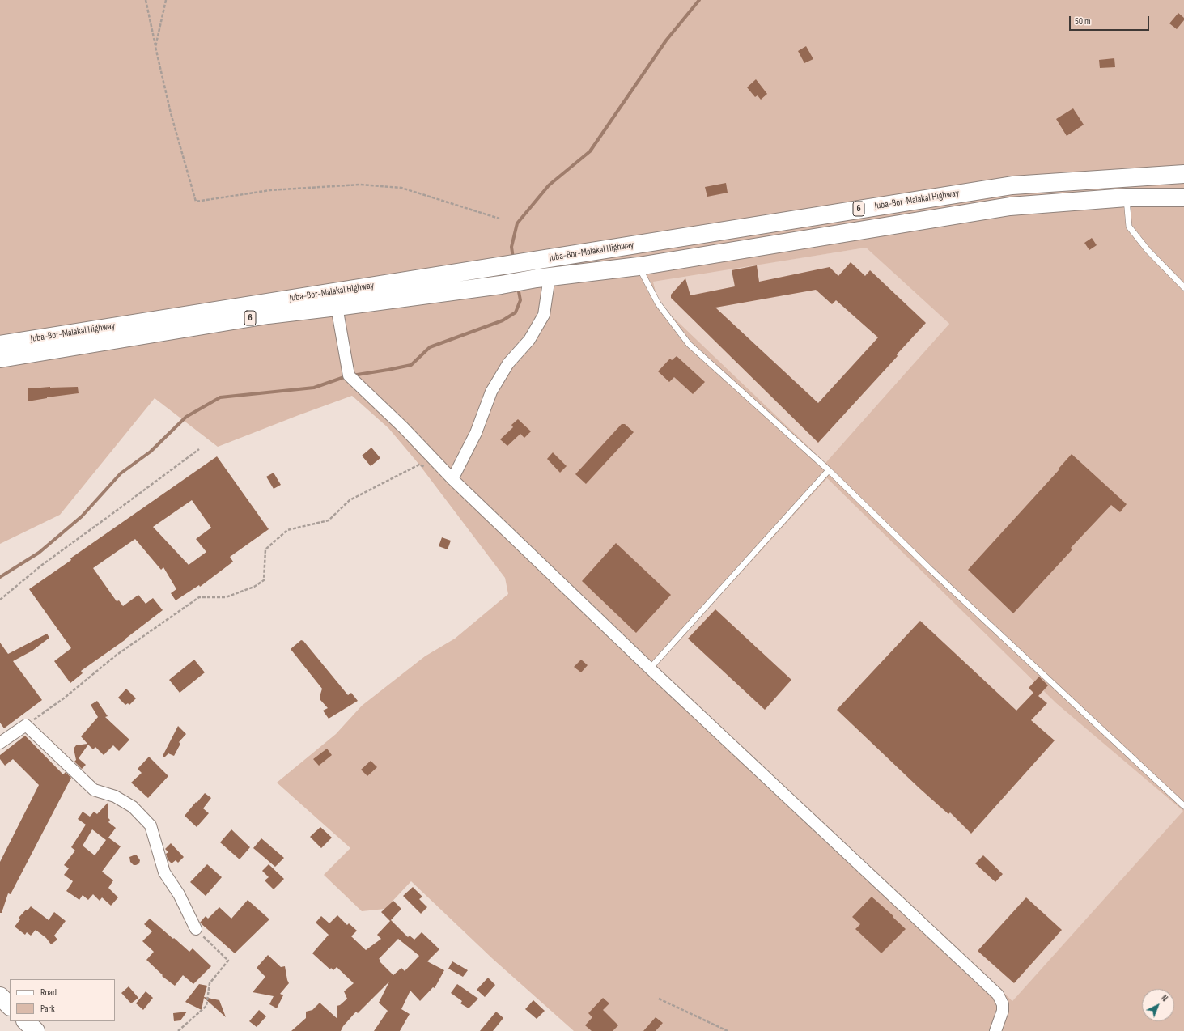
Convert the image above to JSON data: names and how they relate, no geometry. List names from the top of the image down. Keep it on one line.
{"streets":{"main road":["Juba-Bor-Malakal Highway","6"]},"legend":["Road","Park"],"scale_bar":"50 m","north":"top right"}
